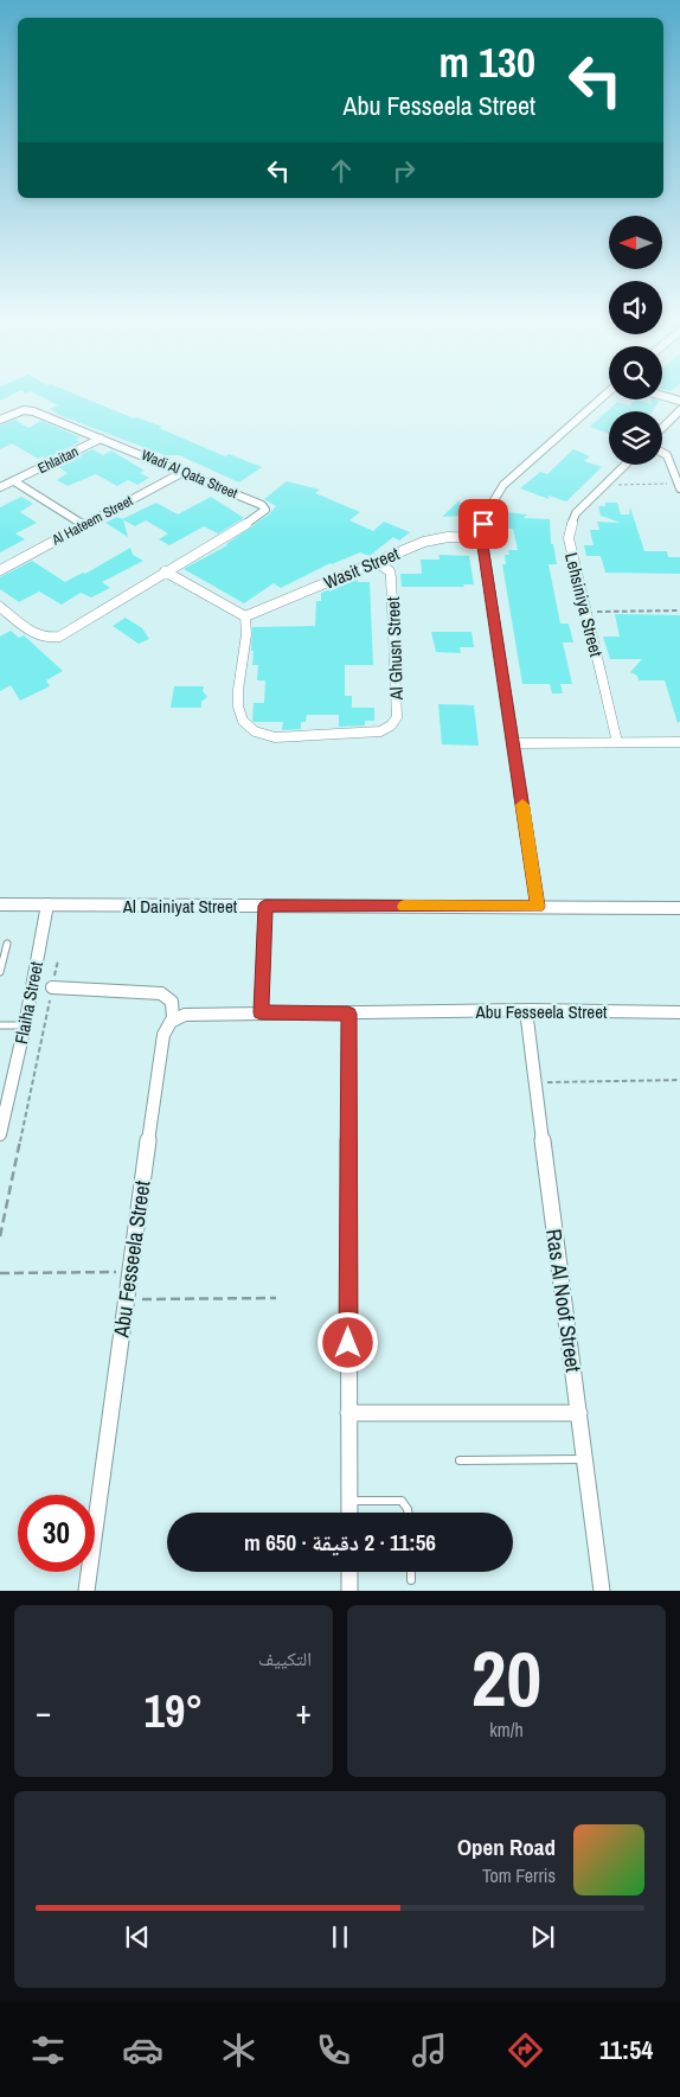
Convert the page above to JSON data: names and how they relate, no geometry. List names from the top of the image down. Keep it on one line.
{"streets":{"street":["Ehlaitan","Wadi Al Qata Street","Al Hateem Street","Wasit Street","Lehsiniya Street","Al Ghusn Street","Al Dainiyat Street","Flaiha Street","Abu Fesseela Street","Ras Al Noof Street"]},"crossings":[["Ehlaitan","Wadi Al Qata Street"],["Ehlaitan","Al Hateem Street"],["Wadi Al Qata Street","Al Hateem Street"],["Wasit Street","Al Ghusn Street"],["Al Dainiyat Street","Flaiha Street"],["Abu Fesseela Street","Ras Al Noof Street"]],"north":"left","page":{"turn":["130 m","Abu Fesseela Street"],"limit":"30","trip":"11:56 · 2 دقيقة · 650 m","tile":[["20","km/h"],"التكييف"],"heat":["−","19°","+"],"song":["Open Road","Tom Ferris"],"tabs":"11:54"}}
